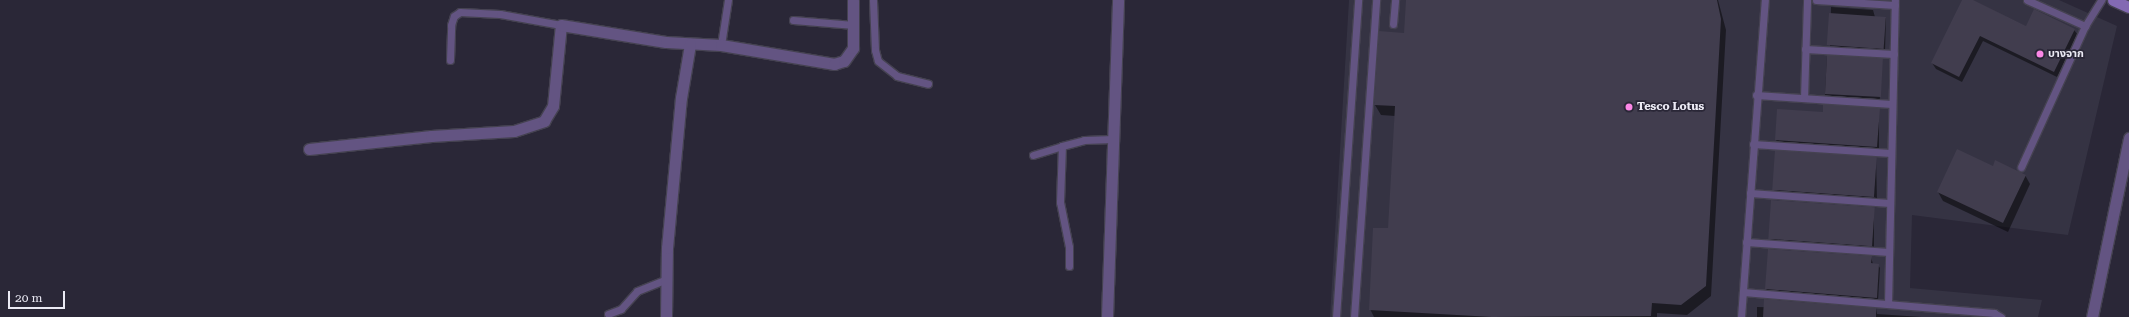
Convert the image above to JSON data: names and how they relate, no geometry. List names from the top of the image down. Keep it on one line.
{"places":["บางจาก","Tesco Lotus"],"scale_bar":"20 m"}
